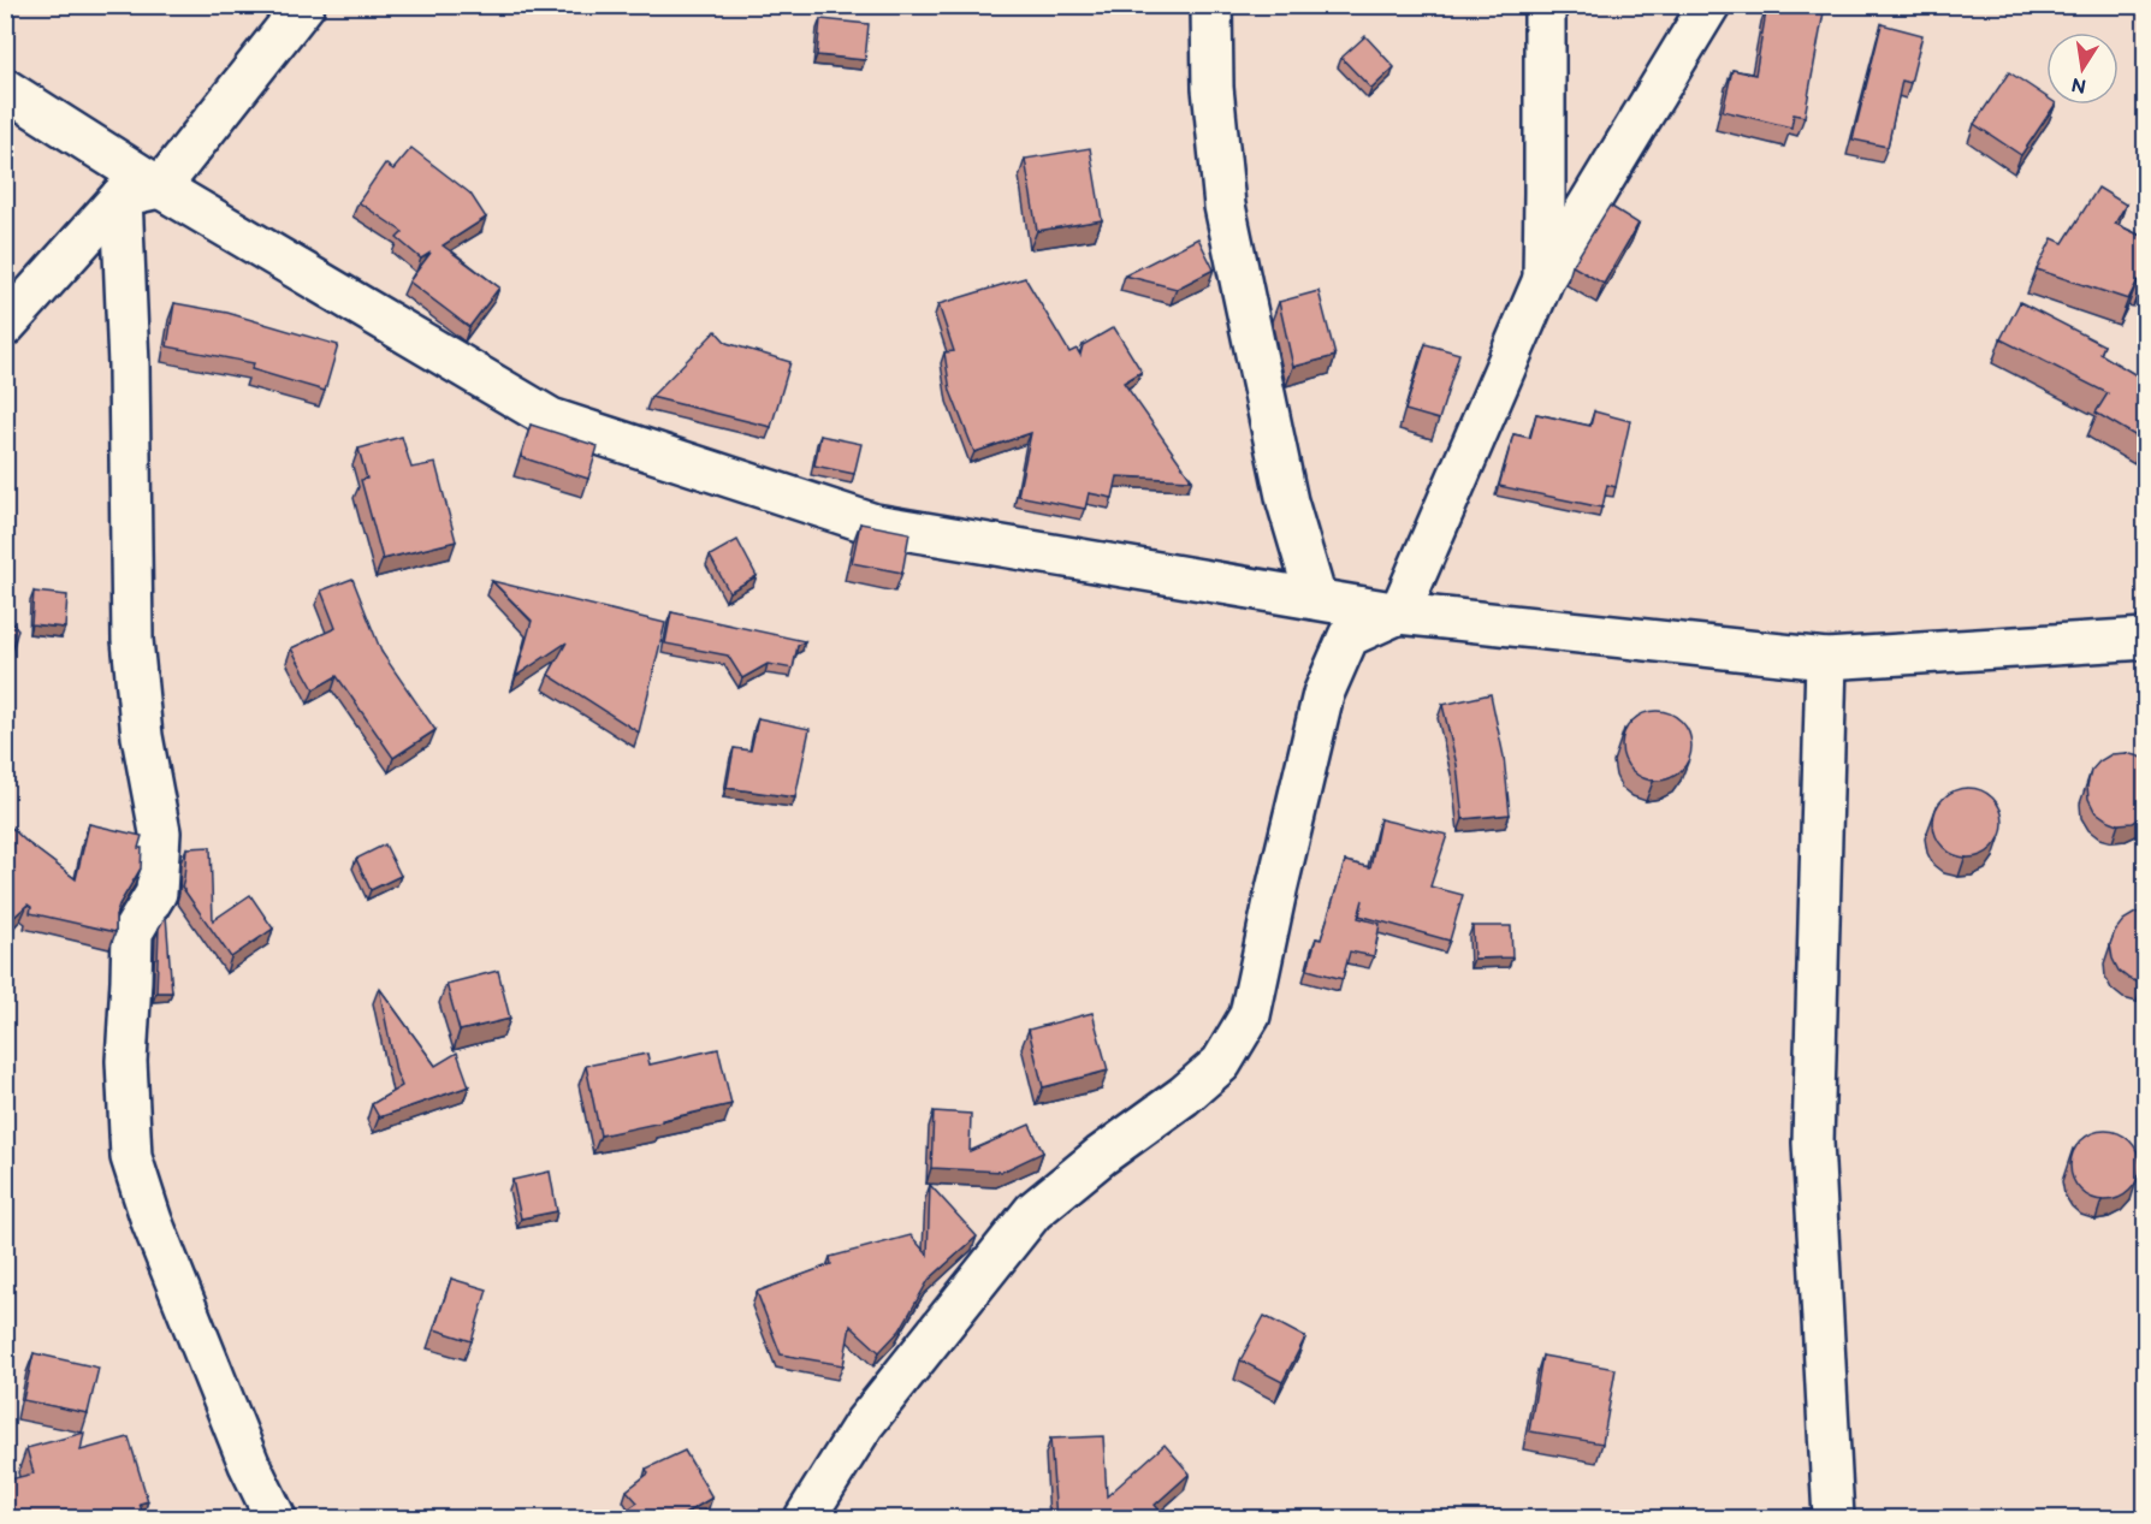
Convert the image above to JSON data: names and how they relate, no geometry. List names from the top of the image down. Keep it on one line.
{"north":"bottom"}
